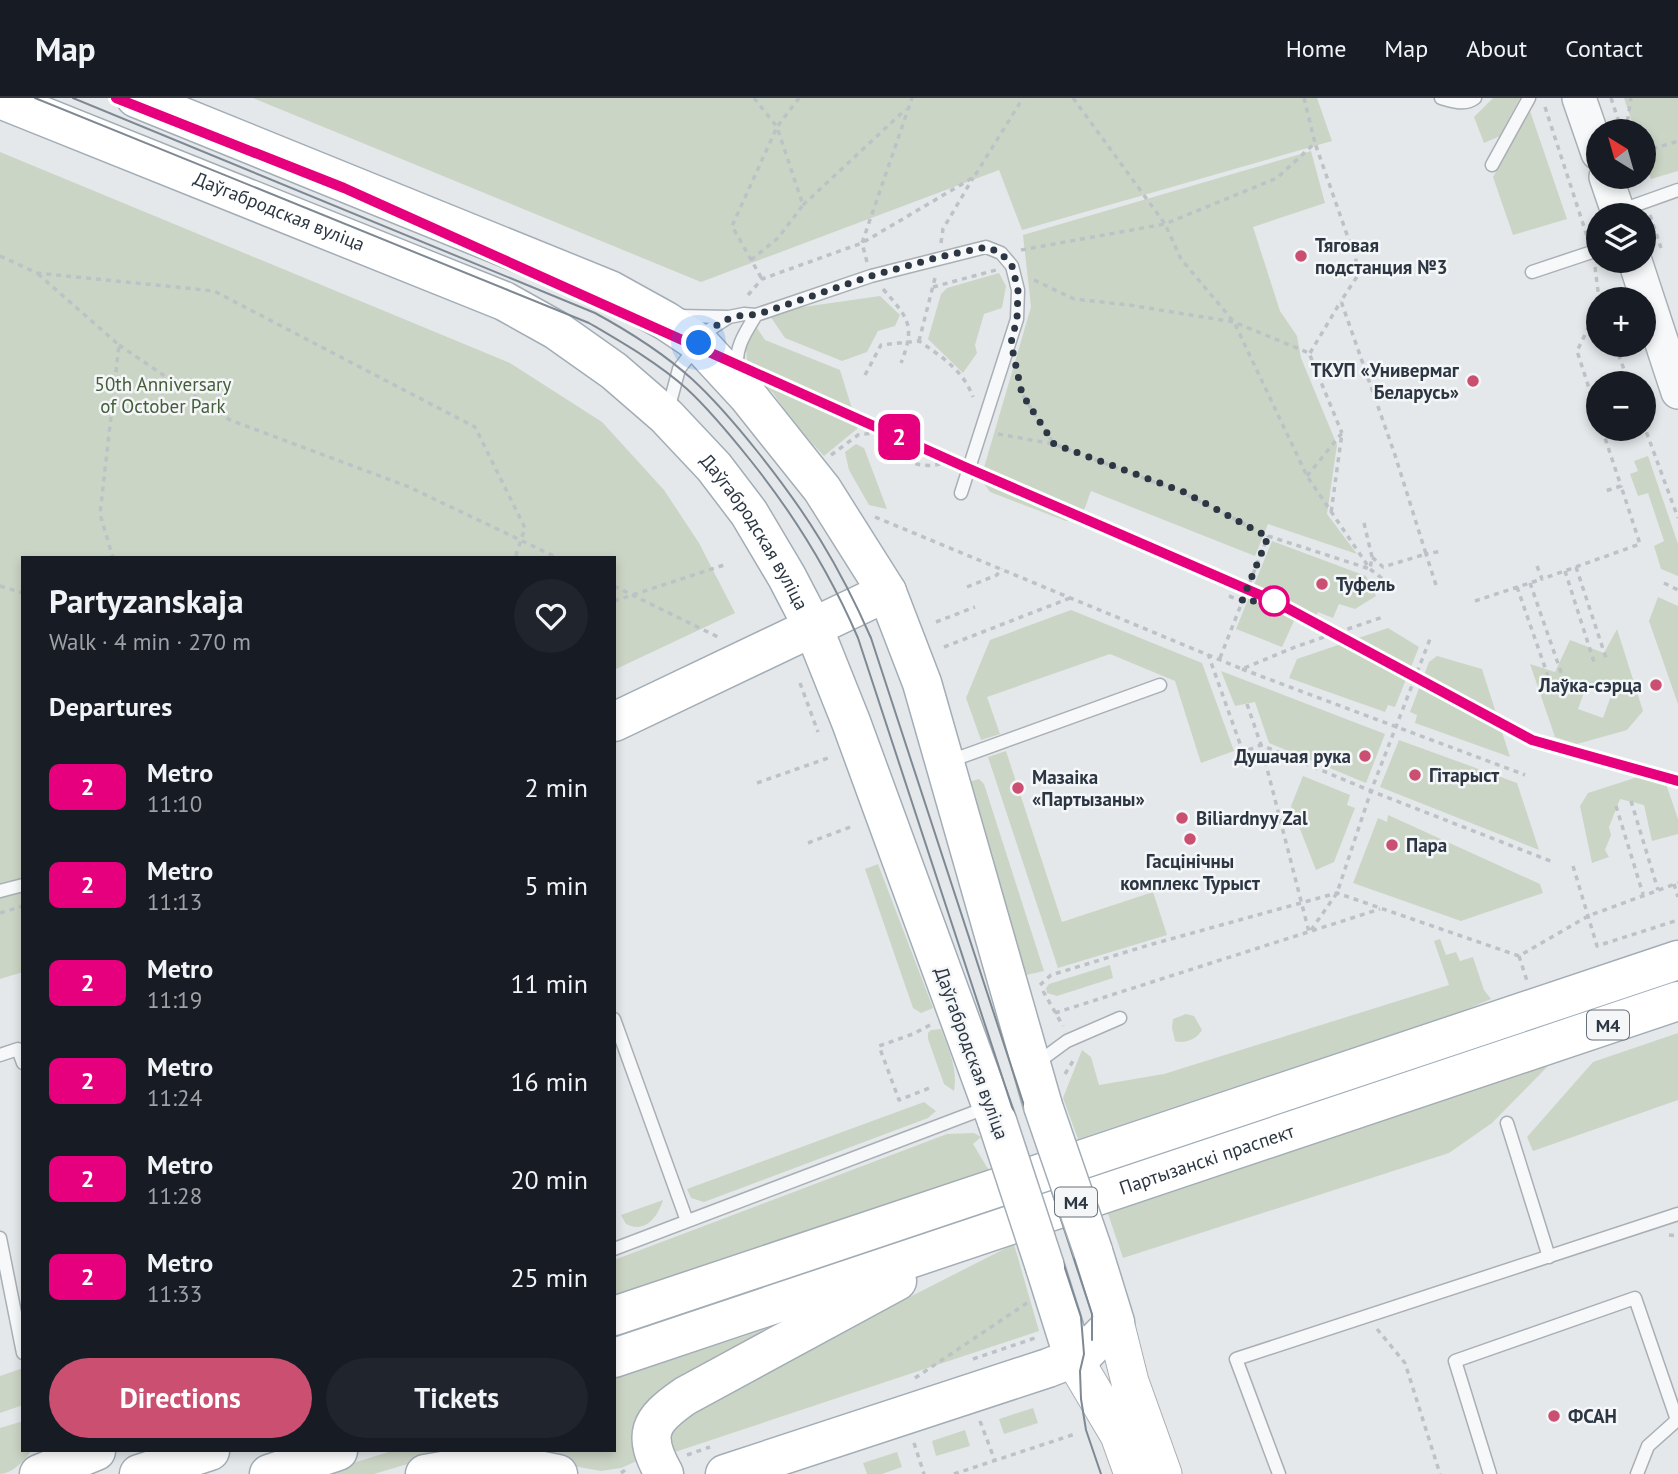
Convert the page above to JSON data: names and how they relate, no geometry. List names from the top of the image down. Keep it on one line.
{"streets":{"main road":["Даўгабродская вуліца","М4","Партызанскі праспект"]},"parks":["50th Anniversary of October Park"],"places":["Тяговая подстанция №3","ТКУП «Универмаг Беларусь»","Туфель","Лаўка-сэрца","Душачая рука","Гітарыст","Мазаіка «Партызаны»","Biliardnyy Zal","Гасцінічны комплекс Турыст","Пара","ФСАН"],"lines":["metro line 2"],"north":"top left","page":{"header":"Map","nav":["Home","Map","About","Contact"],"on_map":"2","map_buttons":["+","−"],"heading":[["Partyzanskaja","Walk · 4 min · 270 m"],"Departures"],"list":[{"mark":"2","name":"Metro","note":"11:10","value":"2 min"},{"mark":"2","name":"Metro","note":"11:13","value":"5 min"},{"mark":"2","name":"Metro","note":"11:19","value":"11 min"},{"mark":"2","name":"Metro","note":"11:24","value":"16 min"},{"mark":"2","name":"Metro","note":"11:28","value":"20 min"},{"mark":"2","name":"Metro","note":"11:33","value":"25 min"}],"buttons":["Directions","Tickets"]}}
